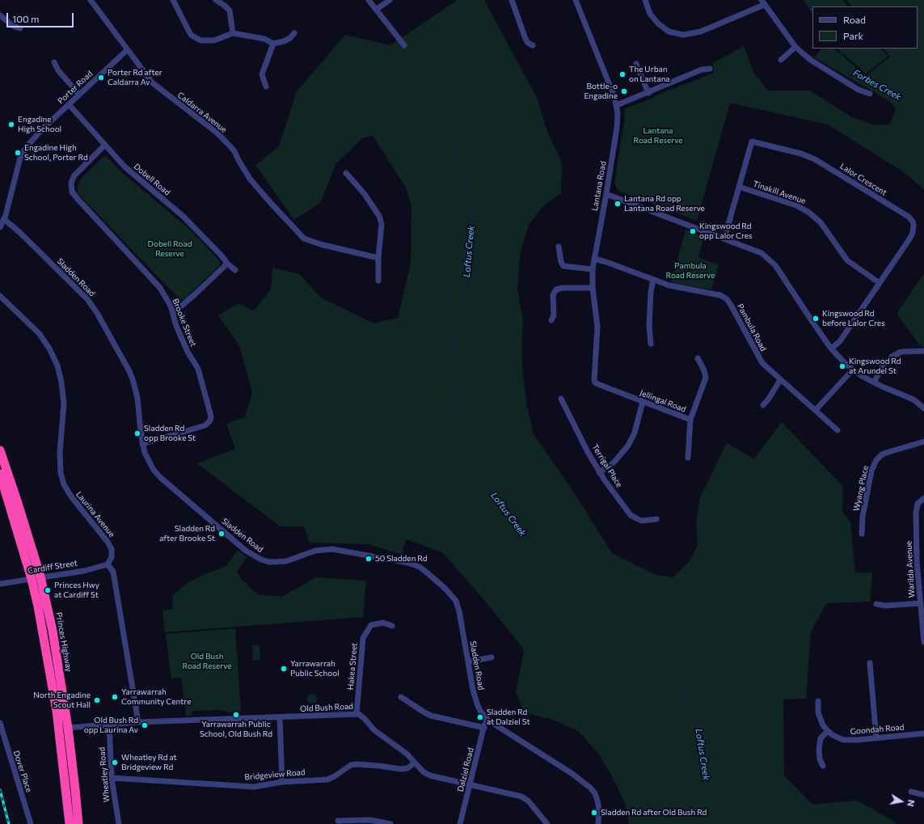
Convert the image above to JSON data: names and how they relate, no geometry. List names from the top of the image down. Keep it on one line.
{"streets":{"highway":["Princes Highway"],"street":["Porter Road","Caldarra Avenue","Dobell Road","Lalor Crescent","Lantana Road","Tinakill Avenue","Sladden Road","Brooke Street","Pambula Road","Jellingal Road","Terrigal Place","Wyang Place","Laurina Avenue","Cardiff Street","Warilda Avenue","Hakea Street","Old Bush Road","Goondah Road","Dalziel Road","Dover Place","Wheatley Road","Bridgeview Road"]},"crossings":[["Porter Road","Caldarra Avenue"],["Porter Road","Dobell Road"],["Porter Road","Sladden Road"],["Dobell Road","Brooke Street"],["Lalor Crescent","Tinakill Avenue"],["Lantana Road","Pambula Road"],["Lantana Road","Jellingal Road"],["Sladden Road","Brooke Street"],["Sladden Road","Dalziel Road"],["Laurina Avenue","Cardiff Street"],["Cardiff Street","Princes Highway"],["Princes Highway","Old Bush Road"],["Hakea Street","Old Bush Road"],["Old Bush Road","Dalziel Road"],["Old Bush Road","Wheatley Road"],["Old Bush Road","Bridgeview Road"],["Wheatley Road","Bridgeview Road"]],"water":["Forbes Creek","Loftus Creek"],"parks":["Lantana Road Reserve","Dobell Road Reserve","Pambula Road Reserve","Old Bush Road Reserve"],"places":["The Urban on Lantana","Porter Rd after Caldarra Av","Bottle-o Engadine","Engadine High School","Engadine High School, Porter Rd","Lantana Rd opp Lantana Road Reserve","Kingswood Rd opp Lalor Cres","Kingswood Rd before Lalor Cres","Kingswood Rd at Arundel St","Sladden Rd opp Brooke St","Sladden Rd after Brooke St","50 Sladden Rd","Princes Hwy at Cardiff St","Yarrawarrah Public School","Yarrawarrah Community Centre","North Engadine Scout Hall","Yarrawarrah Public School, Old Bush Rd","Sladden Rd at Dalziel St","Old Bush Rd opp Laurina Av","Wheatley Rd at Bridgeview Rd","Sladden Rd after Old Bush Rd"],"legend":["Road","Park"],"scale_bar":"100 m","north":"right"}
